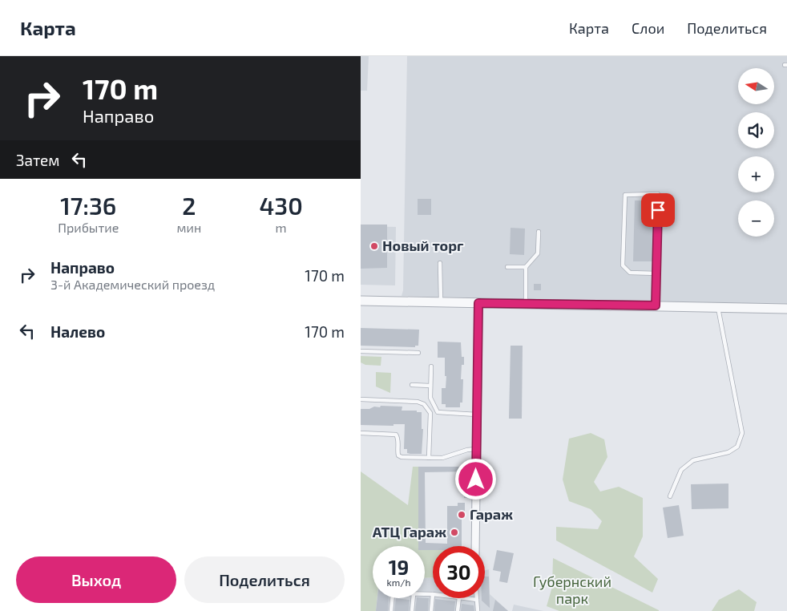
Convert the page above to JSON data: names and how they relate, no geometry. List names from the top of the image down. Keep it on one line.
{"parks":["Губернский парк"],"places":["Новый торг","Гараж","АТЦ Гараж"],"north":"left","page":{"header":"Карта","nav":["Карта","Слои","Поделиться"],"turn":["170 m","Направо"],"map_buttons":["+","−"],"then":"Затем","eta":["17:36","Прибытие","2","мин","430","m"],"list":[{"name":"Направо","note":"3-й Академический проезд","value":"170 m"},{"name":"Налево","value":"170 m"}],"speed":"19 km/h","limit":"30","buttons":["Выход","Поделиться"]}}
